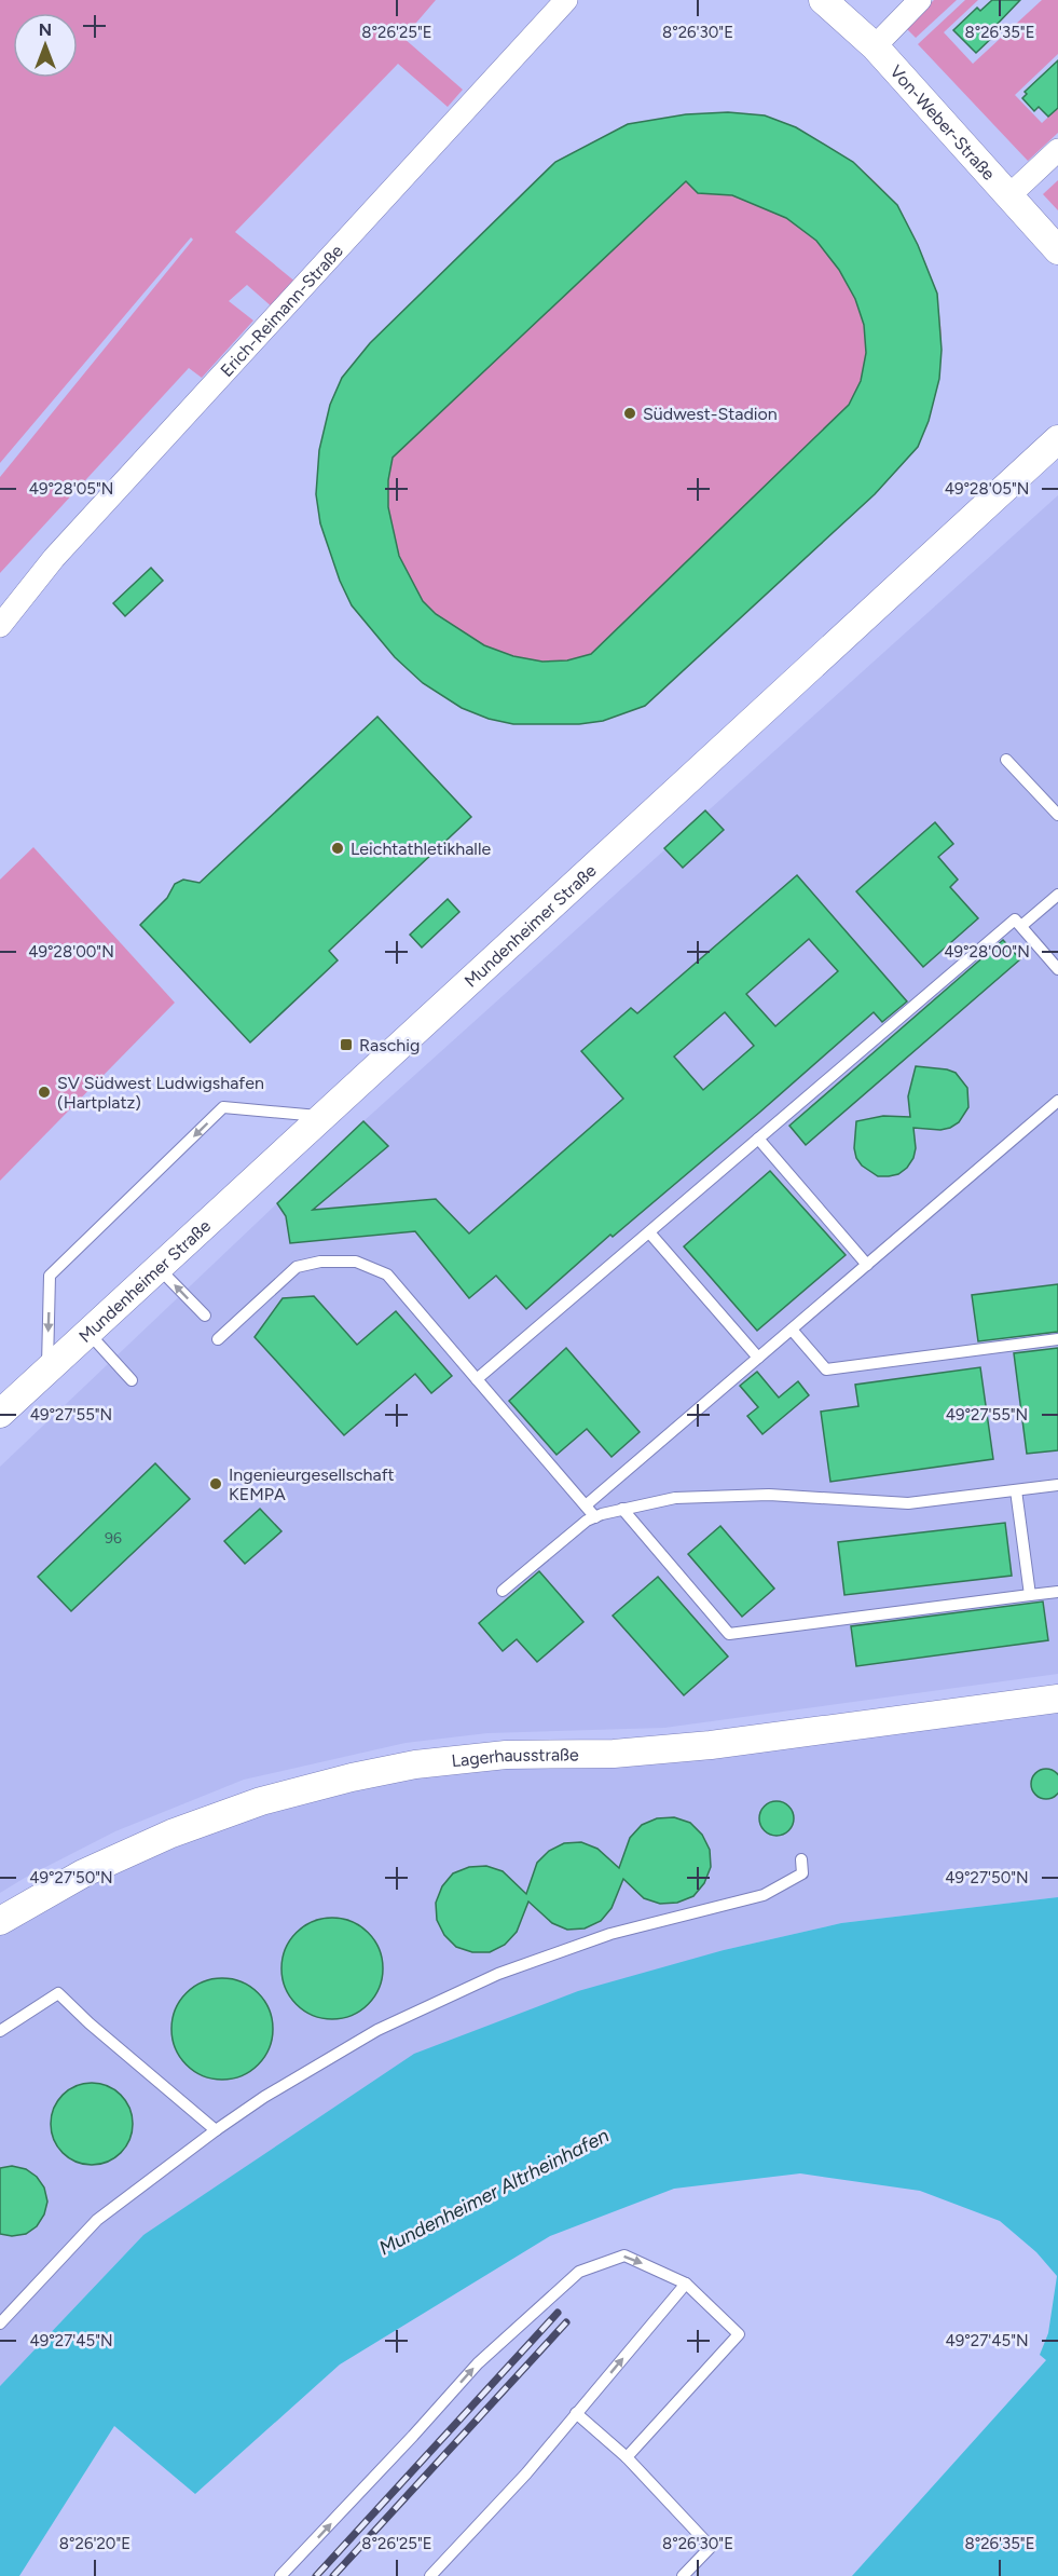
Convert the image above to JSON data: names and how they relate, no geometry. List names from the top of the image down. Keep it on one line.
{"streets":{"street":["Von-Weber-Straße","Erich-Reimann-Straße","Mundenheimer Straße","Lagerhausstraße"]},"water":["Mundenheimer Altrheinhafen"],"places":{"other":["Südwest-Stadion","Leichtathletikhalle","SV Südwest Ludwigshafen (Hartplatz)","Ingenieurgesellschaft KEMPA"],"transit":["Raschig"]},"house_numbers":["96"],"north":"top","coordinates":["8°26'25\"E","8°26'30\"E","8°26'35\"E","49°28'05\"N","49°28'00\"N","49°27'55\"N","49°27'50\"N","49°27'45\"N","8°26'20\"E"]}
